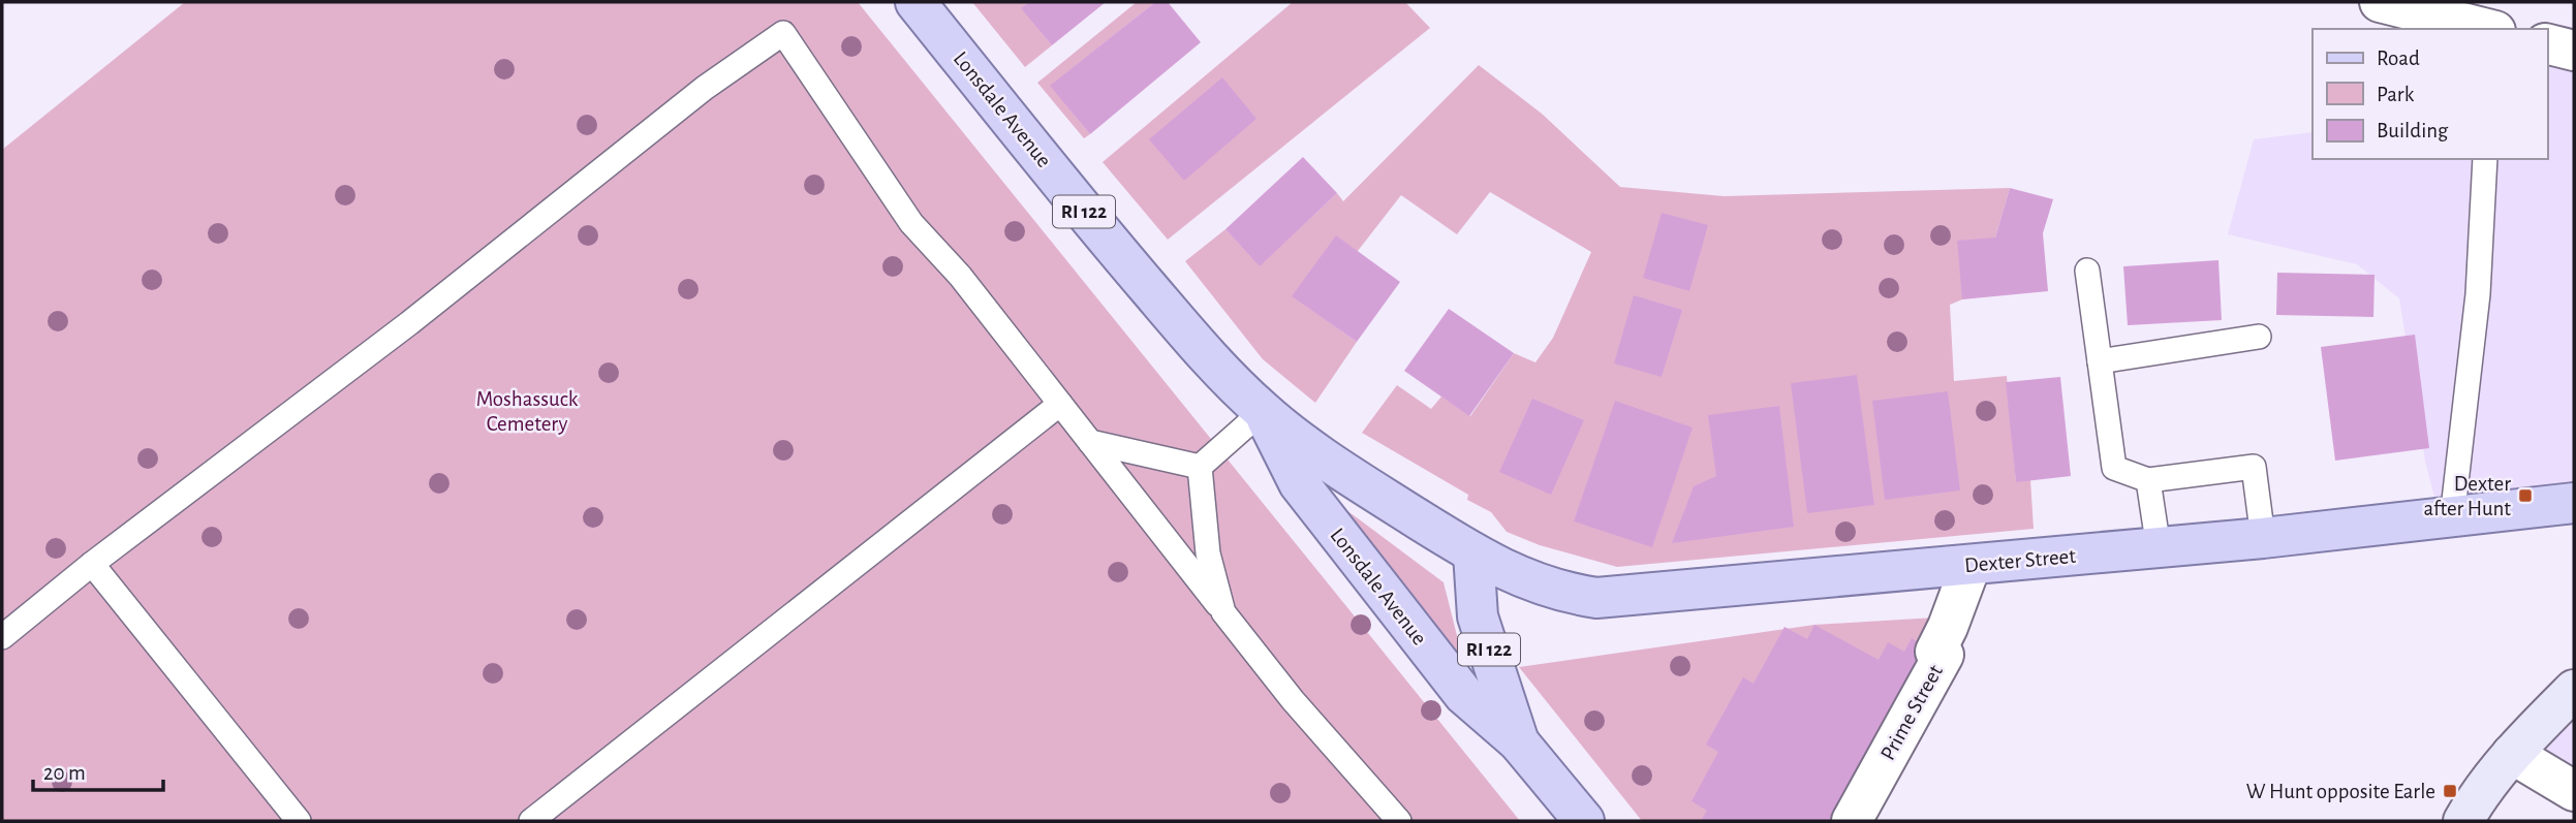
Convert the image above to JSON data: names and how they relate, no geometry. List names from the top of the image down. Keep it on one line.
{"streets":{"main road":["Lonsdale Avenue","RI 122","Dexter Street"],"street":["Prime Street"]},"crossings":[["Lonsdale Avenue","Dexter Street"],["Dexter Street","Prime Street"]],"parks":["Moshassuck Cemetery"],"places":{"transit":["Dexter after Hunt","W Hunt opposite Earle"]},"legend":["Road","Park","Building"],"scale_bar":"20 m"}
